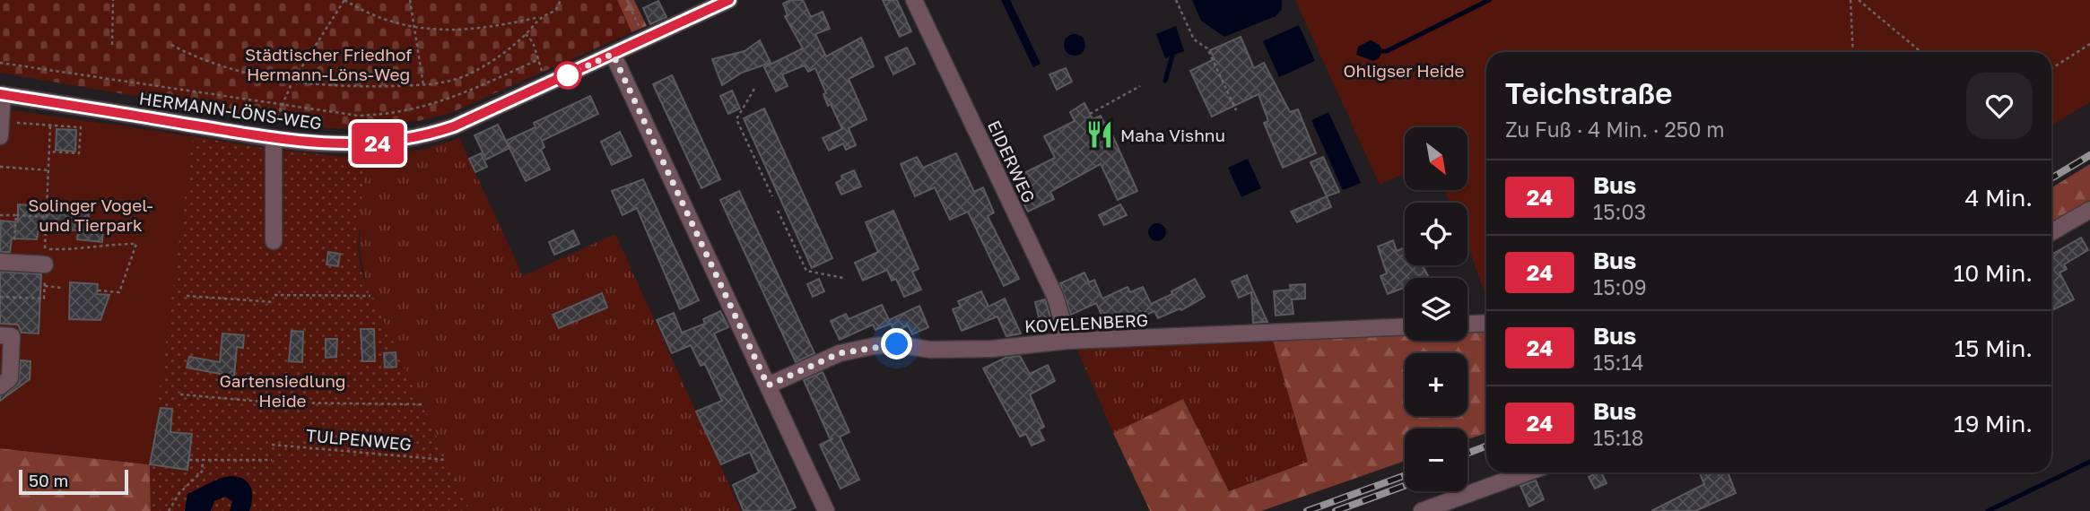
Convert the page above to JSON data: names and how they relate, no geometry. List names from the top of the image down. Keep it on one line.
{"streets":{"street":["HERMANN-LÖNS-WEG","EIDERWEG","KOVELENBERG"],"path":["TULPENWEG"]},"crossings":[["EIDERWEG","KOVELENBERG"]],"parks":["Städtischer Friedhof Hermann-Löns-Weg","Ohligser Heide","Solinger Vogel- und Tierpark","Gartensiedlung Heide"],"places":{"restaurant":["Maha Vishnu"]},"lines":["bus line 24"],"scale_bar":"50 m","north":"bottom right","page":{"on_map":"24","heading":["Teichstraße","Zu Fuß · 4 Min. · 250 m"],"map_buttons":["+","−"],"list":[{"mark":"24","name":"Bus","note":"15:03","value":"4 Min."},{"mark":"24","name":"Bus","note":"15:09","value":"10 Min."},{"mark":"24","name":"Bus","note":"15:14","value":"15 Min."},{"mark":"24","name":"Bus","note":"15:18","value":"19 Min."}],"scale":"50 m"}}
